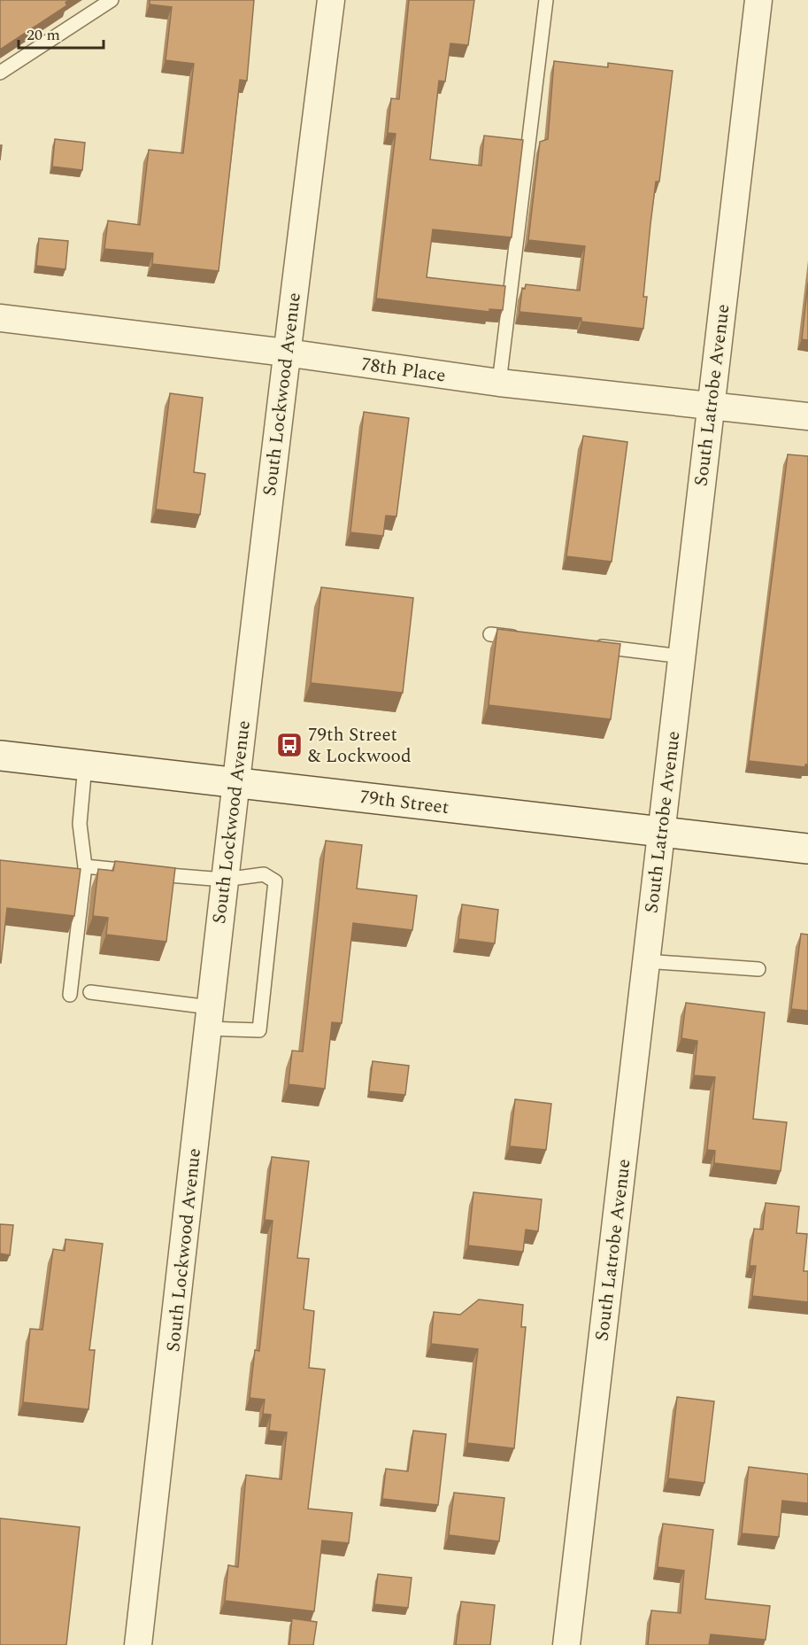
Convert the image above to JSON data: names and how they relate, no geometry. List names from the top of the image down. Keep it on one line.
{"streets":{"main road":["79th Street"],"street":["78th Place","South Lockwood Avenue","South Latrobe Avenue"]},"crossings":[["78th Place","South Lockwood Avenue"],["78th Place","South Latrobe Avenue"],["South Lockwood Avenue","79th Street"],["South Latrobe Avenue","79th Street"]],"places":{"bus stop":["79th Street & Lockwood"]},"scale_bar":"20 m"}
